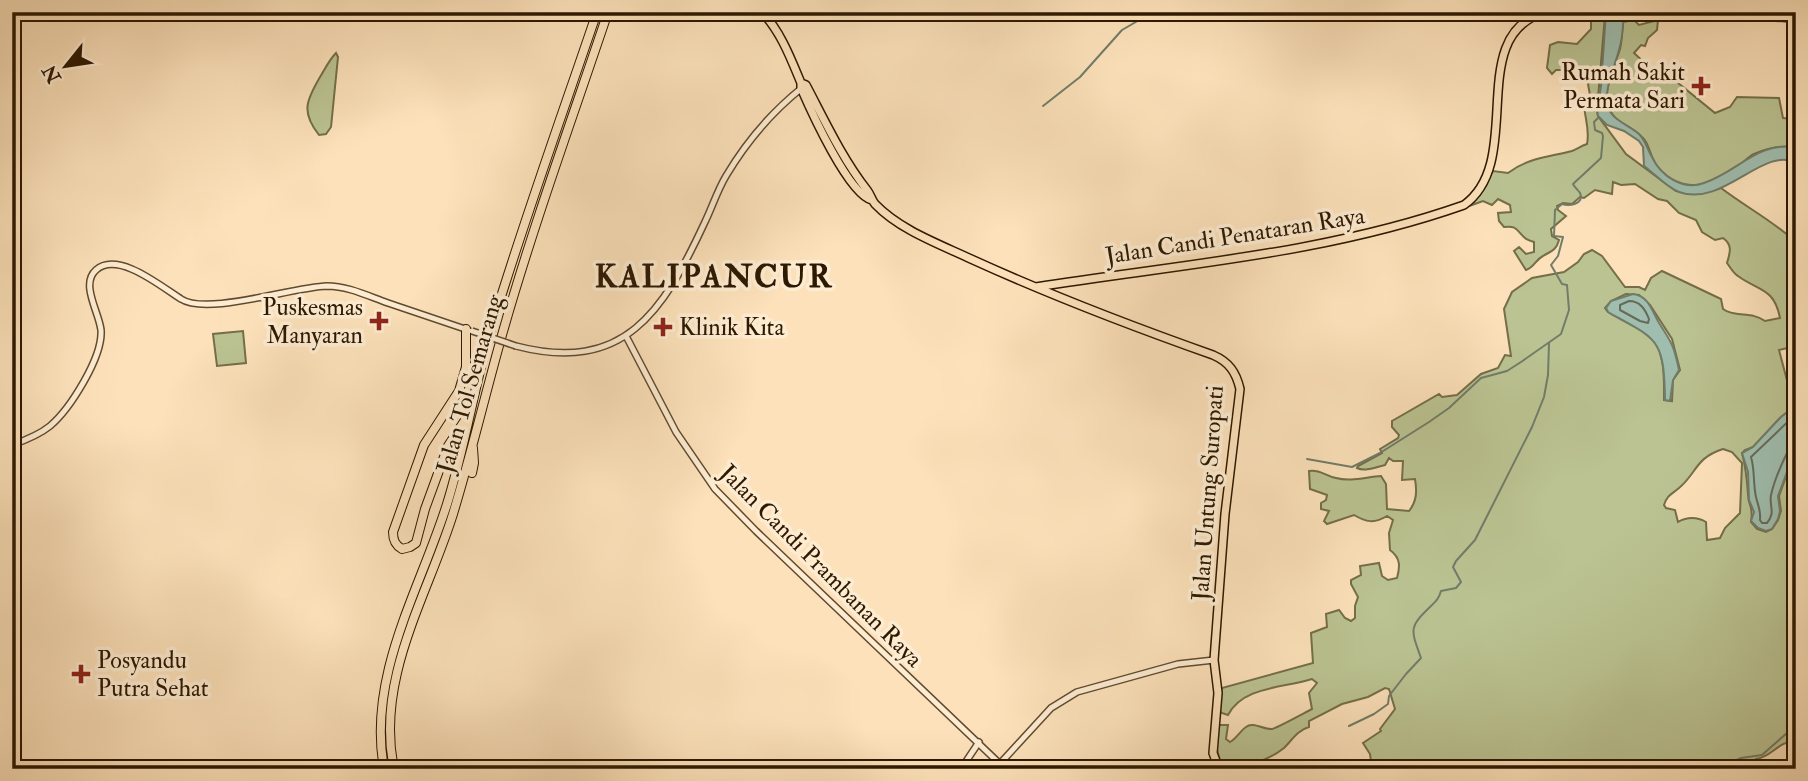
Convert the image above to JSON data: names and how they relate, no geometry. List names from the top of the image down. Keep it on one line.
{"streets":{"highway":["Jalan Tol Semarang"],"main road":["Jalan Candi Penataran Raya","Jalan Untung Suropati"],"street":["Jalan Candi Prambanan Raya"]},"crossings":[["Jalan Candi Penataran Raya","Jalan Untung Suropati"]],"districts":["KALIPANCUR"],"places":{"health":["Rumah Sakit Permata Sari","Puskesmas Manyaran","Klinik Kita","Posyandu Putra Sehat"]},"north":"bottom left"}
